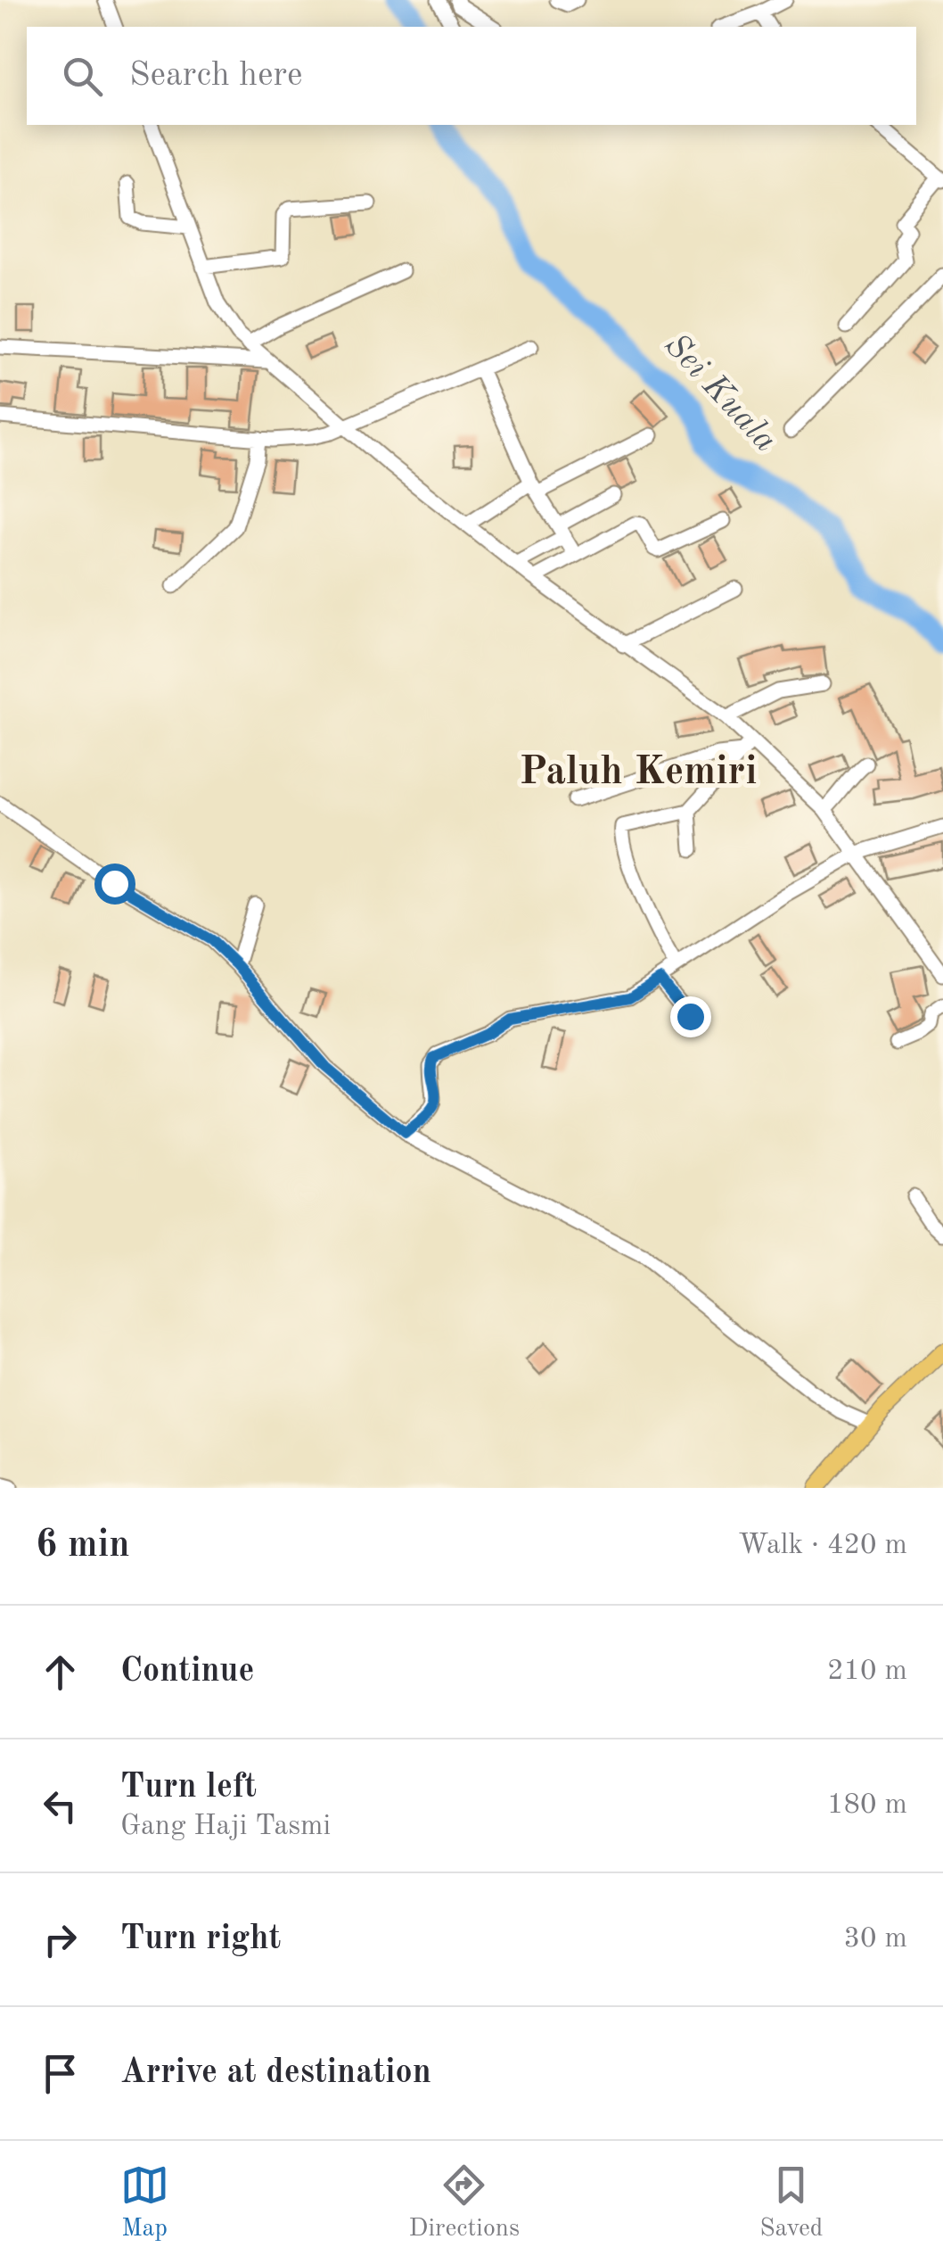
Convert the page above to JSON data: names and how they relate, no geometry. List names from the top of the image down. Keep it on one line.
{"districts":["Paluh Kemiri"],"water":["Sei Kuala"],"page":{"search":"Search here","heading":["6 min","Walk · 420 m"],"list":[["Continue","210 m"],["Turn left","Gang Haji Tasmi","180 m"],["Turn right","30 m"],"Arrive at destination"],"nav":["Map","Directions","Saved"]}}
